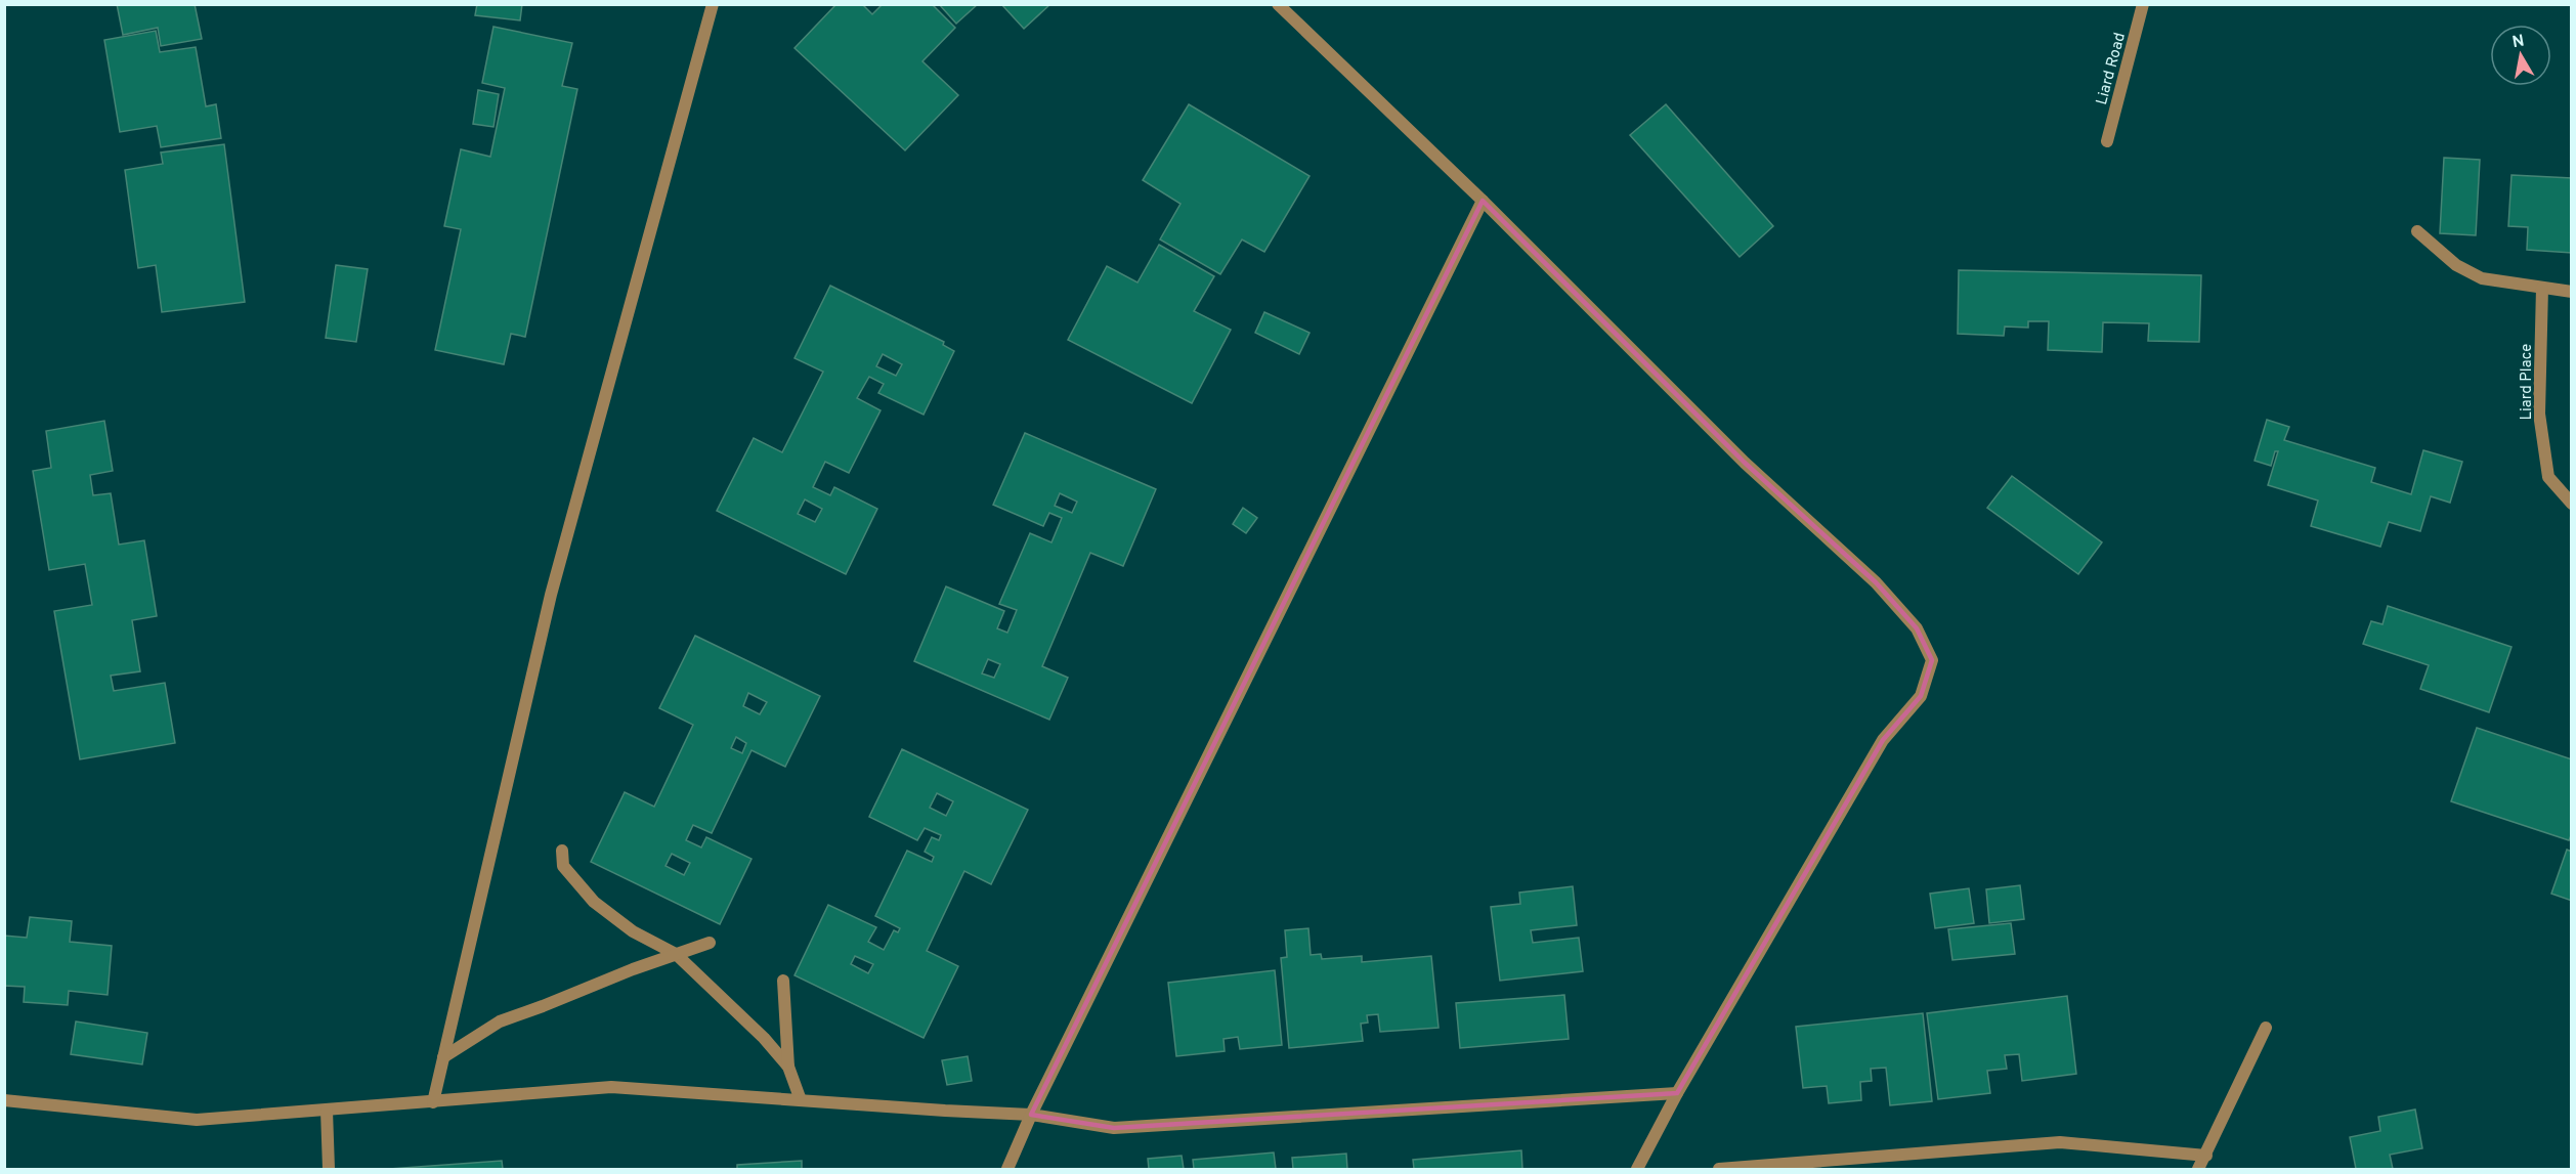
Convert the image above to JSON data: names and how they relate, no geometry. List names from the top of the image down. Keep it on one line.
{"streets":{"street":["Liard Road","Liard Place"]},"north":"top"}
